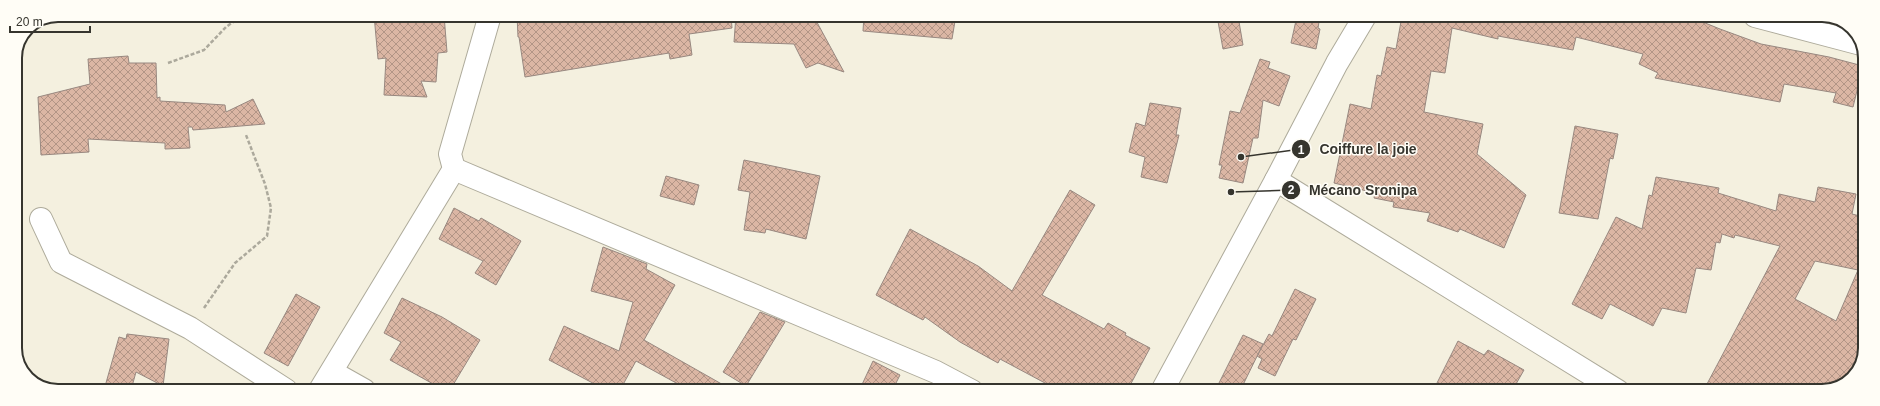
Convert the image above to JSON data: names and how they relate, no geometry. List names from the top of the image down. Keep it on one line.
{"places":["Coiffure la joie","Mécano Sronipa"],"scale_bar":"20 m"}
